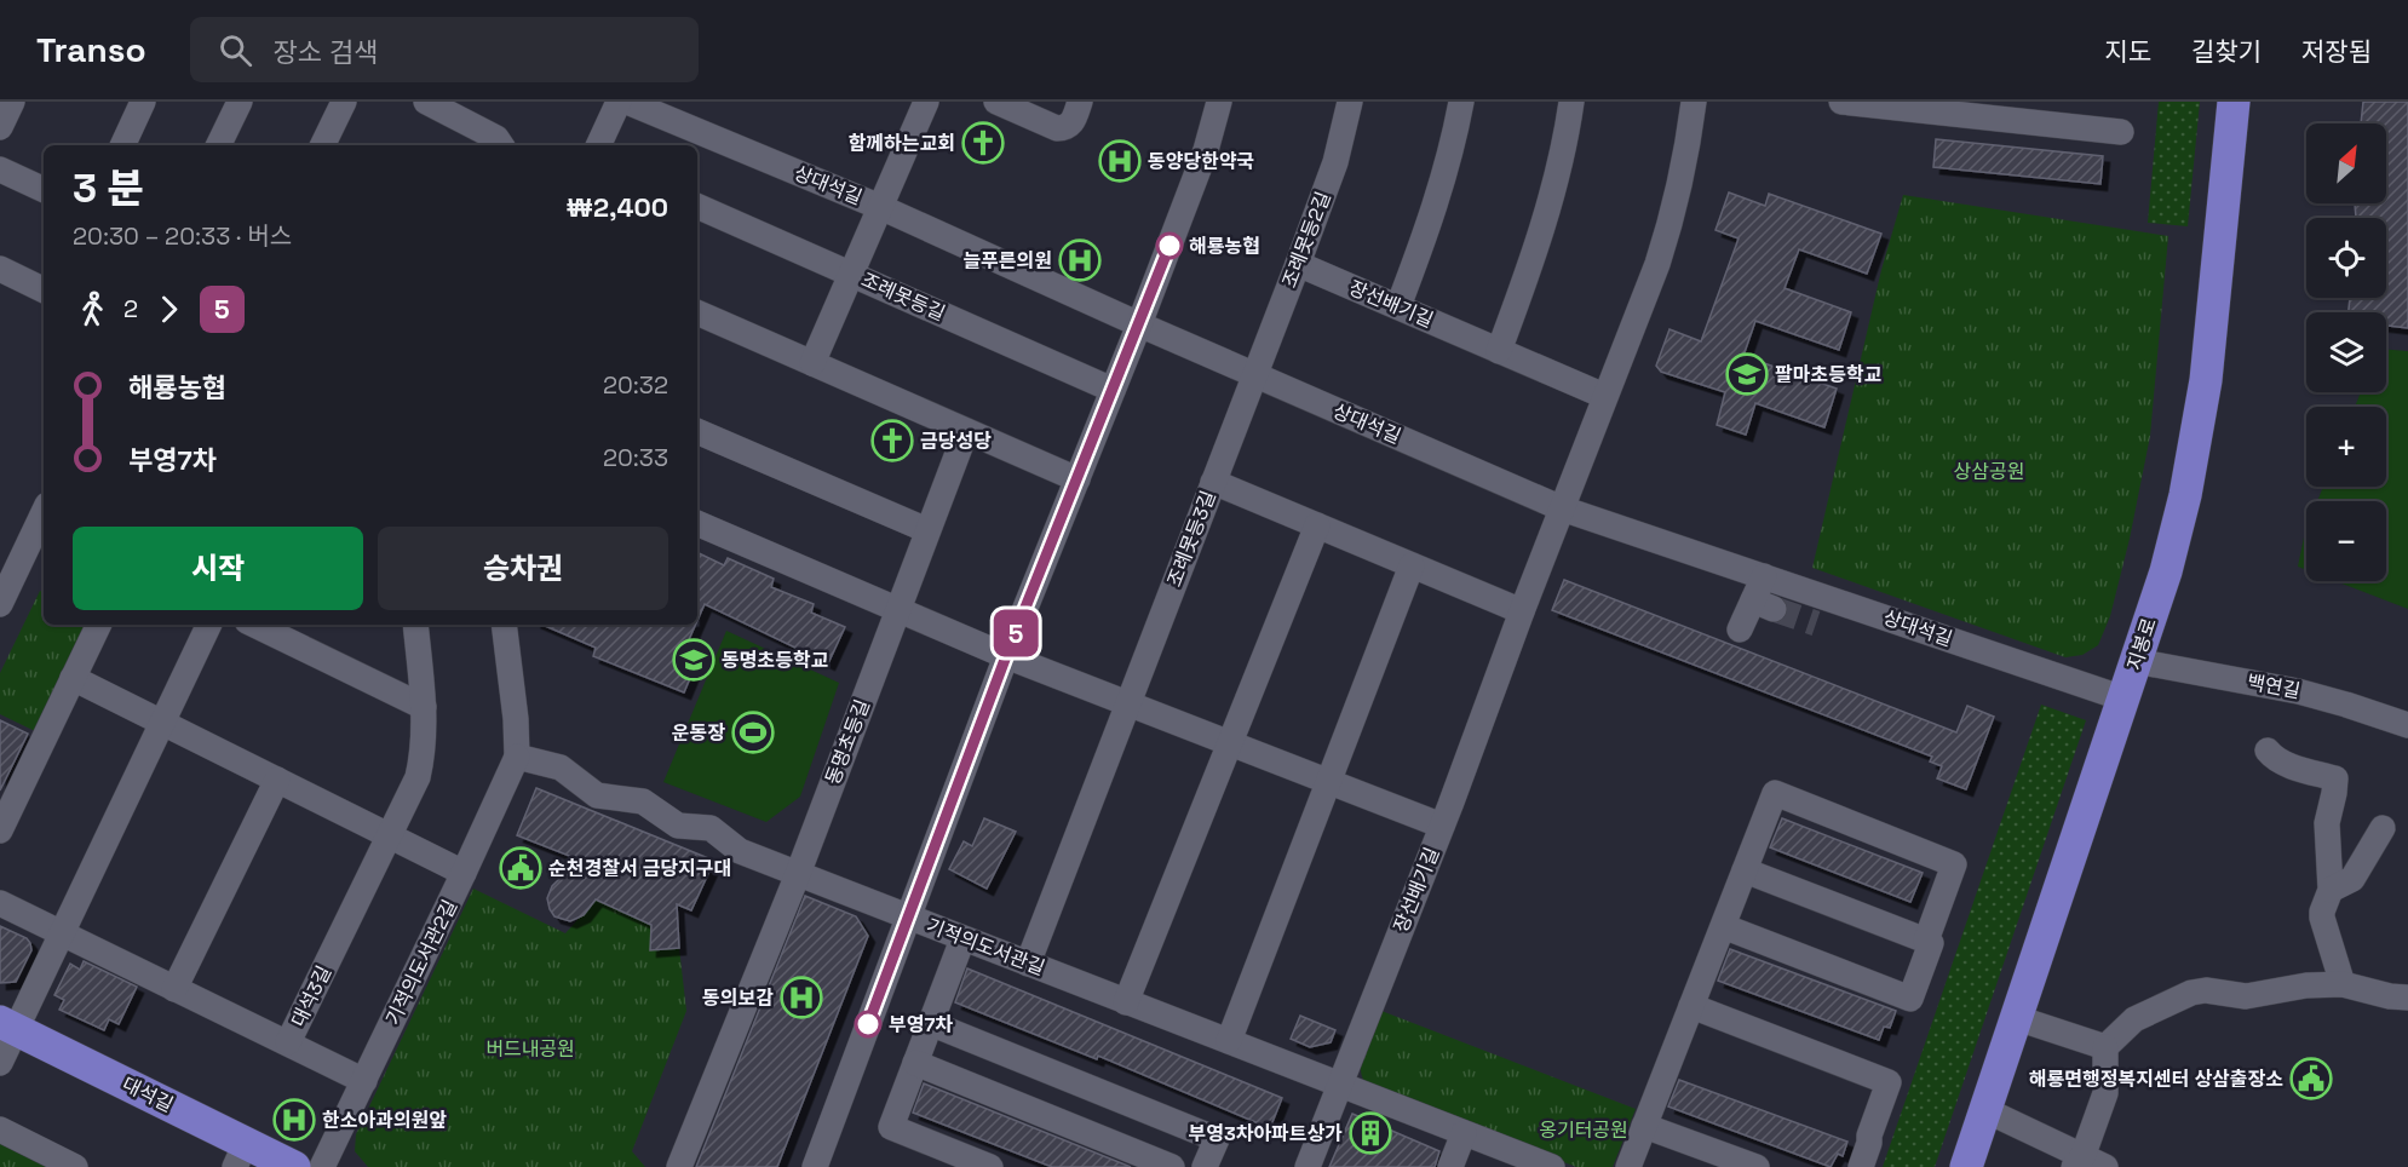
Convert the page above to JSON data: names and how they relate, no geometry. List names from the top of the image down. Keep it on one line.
{"streets":{"main road":["지봉로","대석길"],"street":["상대석길","조례못등2길","조례못등길","장선배기길","조례못등3길","백연길","동명초등길","기적의도서관길","기적의도서관2길","대석3길"]},"crossings":[["상대석길","조례못등2길"],["상대석길","장선배기길"],["상대석길","조례못등3길"],["상대석길","지봉로"],["조례못등2길","장선배기길"],["조례못등2길","조례못등3길"],["장선배기길","기적의도서관길"],["조례못등3길","기적의도서관길"],["지봉로","백연길"],["동명초등길","기적의도서관길"],["기적의도서관길","기적의도서관2길"]],"parks":["상삼공원","버드내공원","옹기터공원"],"places":{"church":["함께하는교회","금당성당"],"hospital":["동양당한약국","늘푸른의원","동의보감","한소아과의원앞"],"other":["해룡농협","부영7차"],"school or university":["팔마초등학교","동명초등학교"],"sports":["운동장"],"public building":["순천경찰서 금당지구대","해룡면행정복지센터 상삼출장소"],"building":["부영3차아파트상가"]},"lines":["bus line 5"],"north":"top right","page":{"header":"Transo","search":"장소 검색","nav":["지도","길찾기","저장됨"],"on_map":"5","map_buttons":["+","−"],"heading":["3 분","20:30 – 20:33 · 버스","₩2,400"],"legs":["2","5"],"list":[{"name":"해룡농협","value":"20:32"},{"name":"부영7차","value":"20:33"}],"buttons":["시작","승차권"]}}
